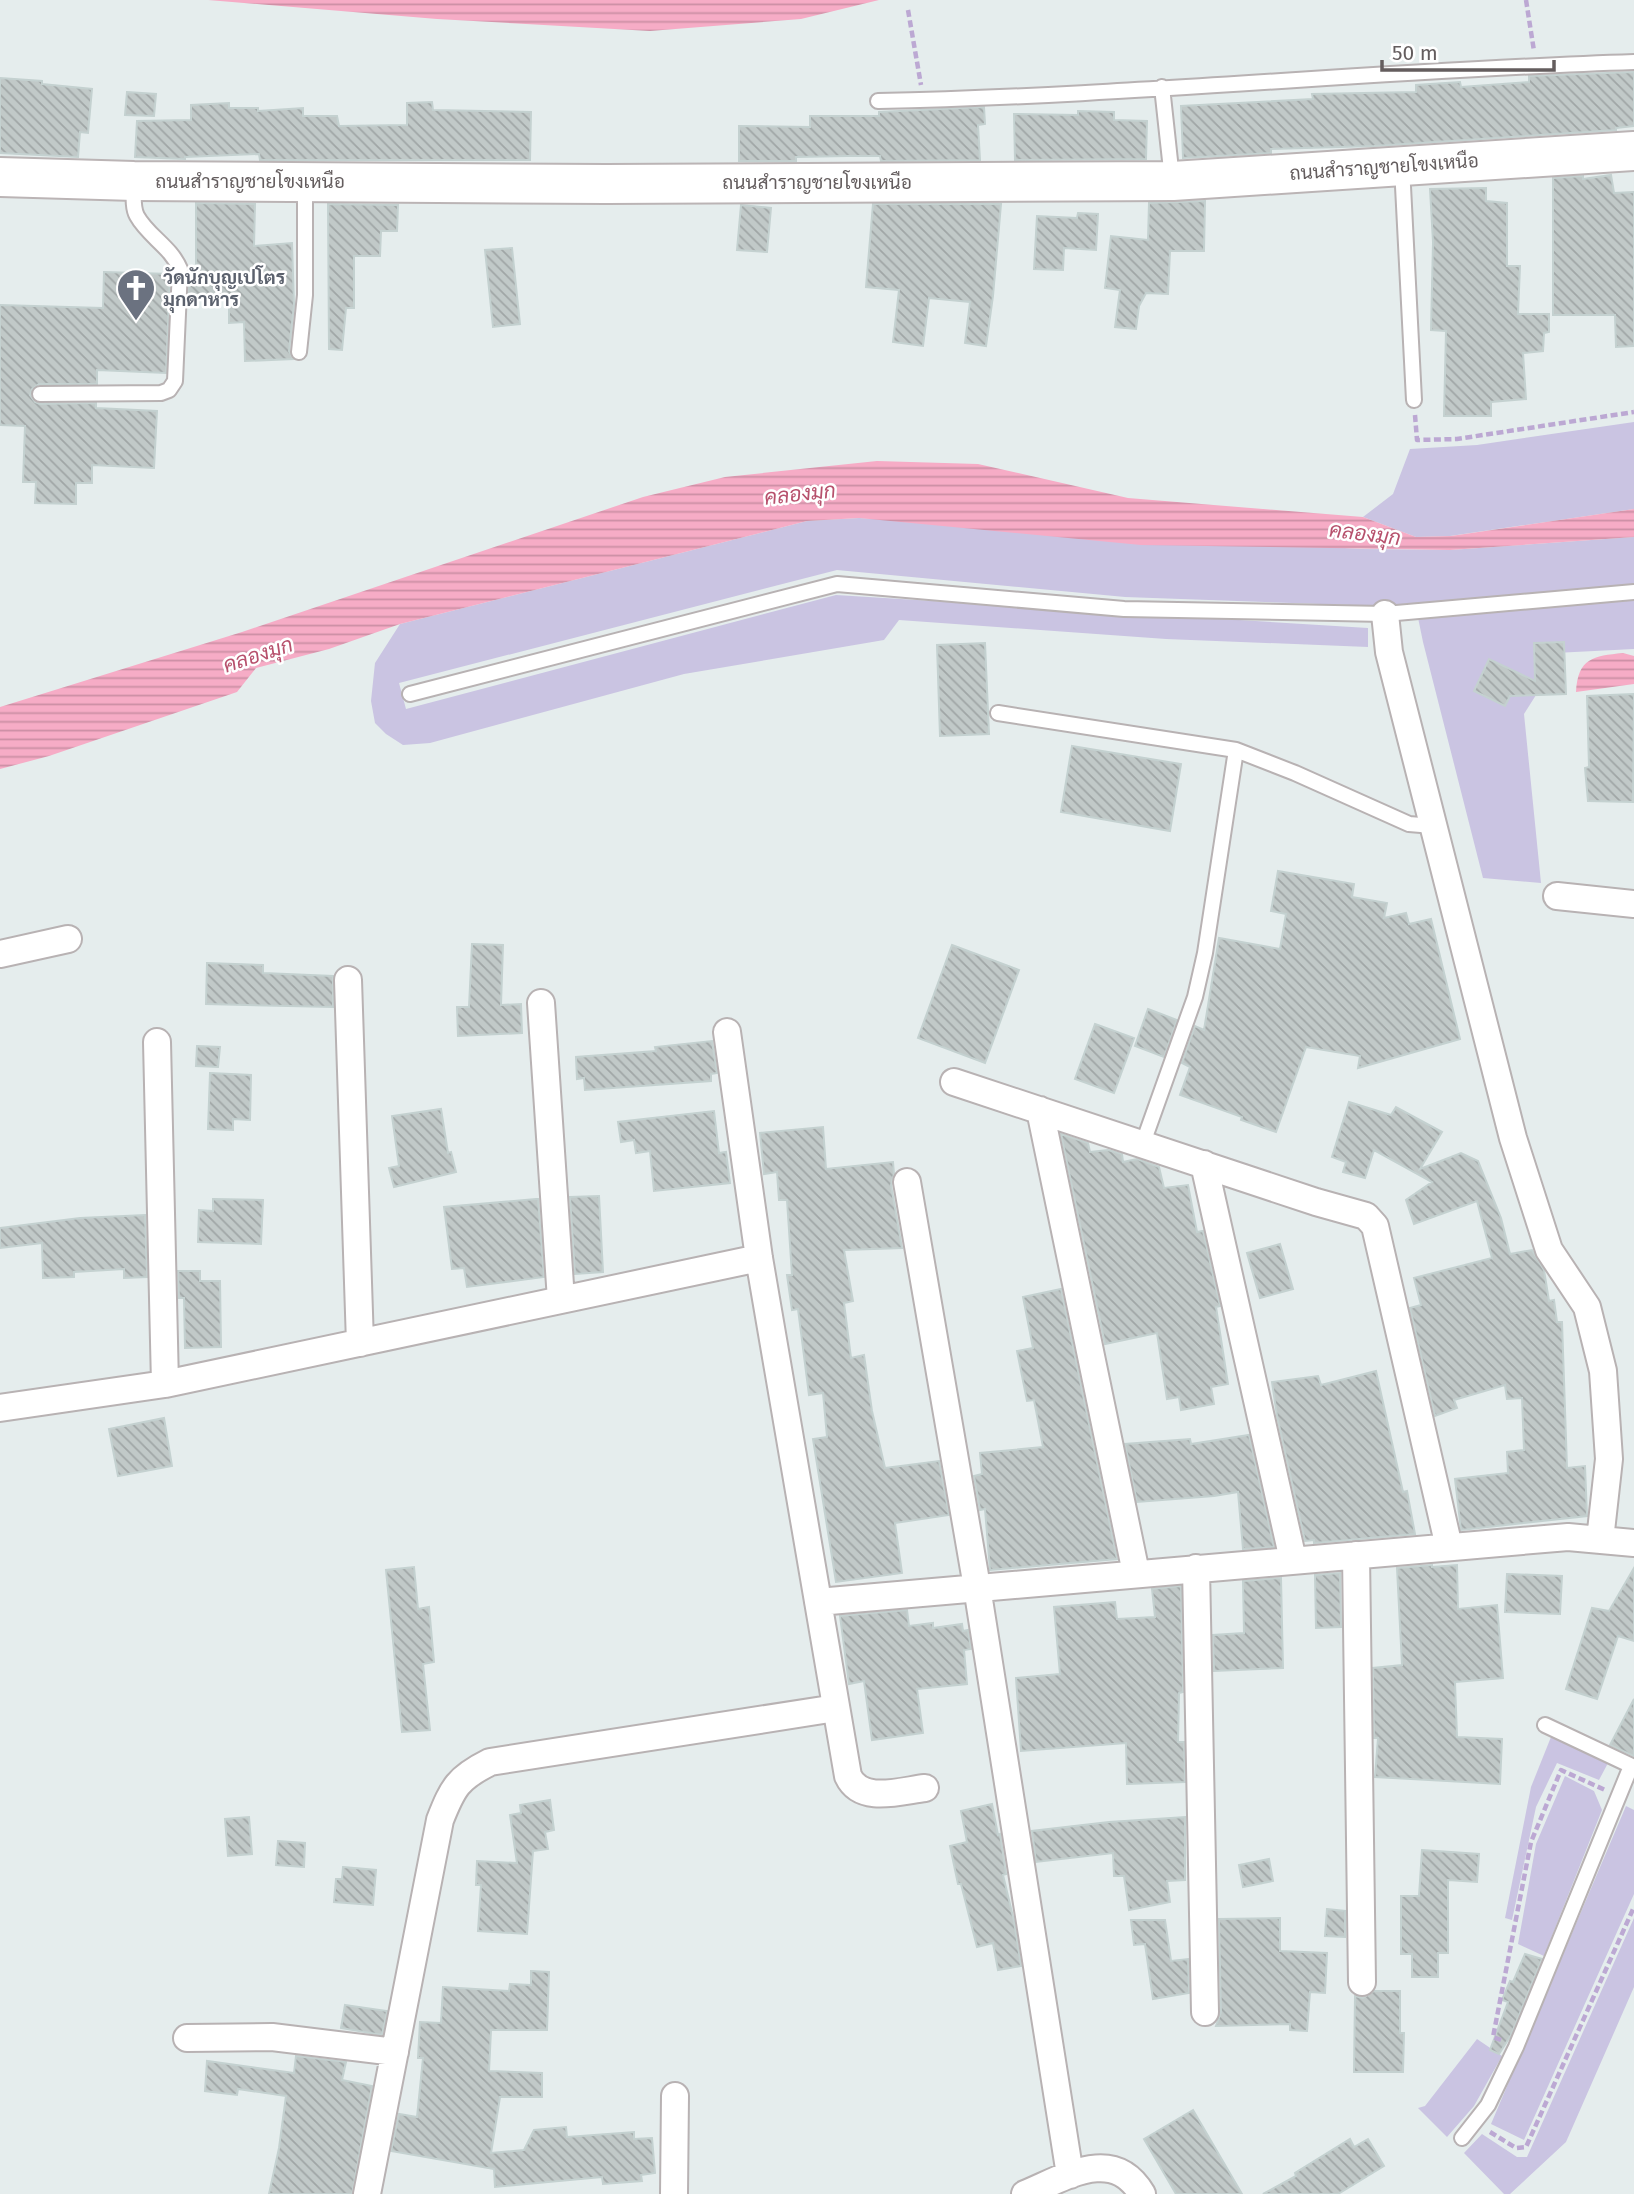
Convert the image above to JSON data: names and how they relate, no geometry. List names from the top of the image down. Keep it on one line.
{"streets":{"street":["ถนนสำราญชายโขงเหนือ"]},"water":["คลองมุก"],"places":{"church":["วัดนักบุญเปโตร มุกดาหาร"]},"scale_bar":"50 m"}
